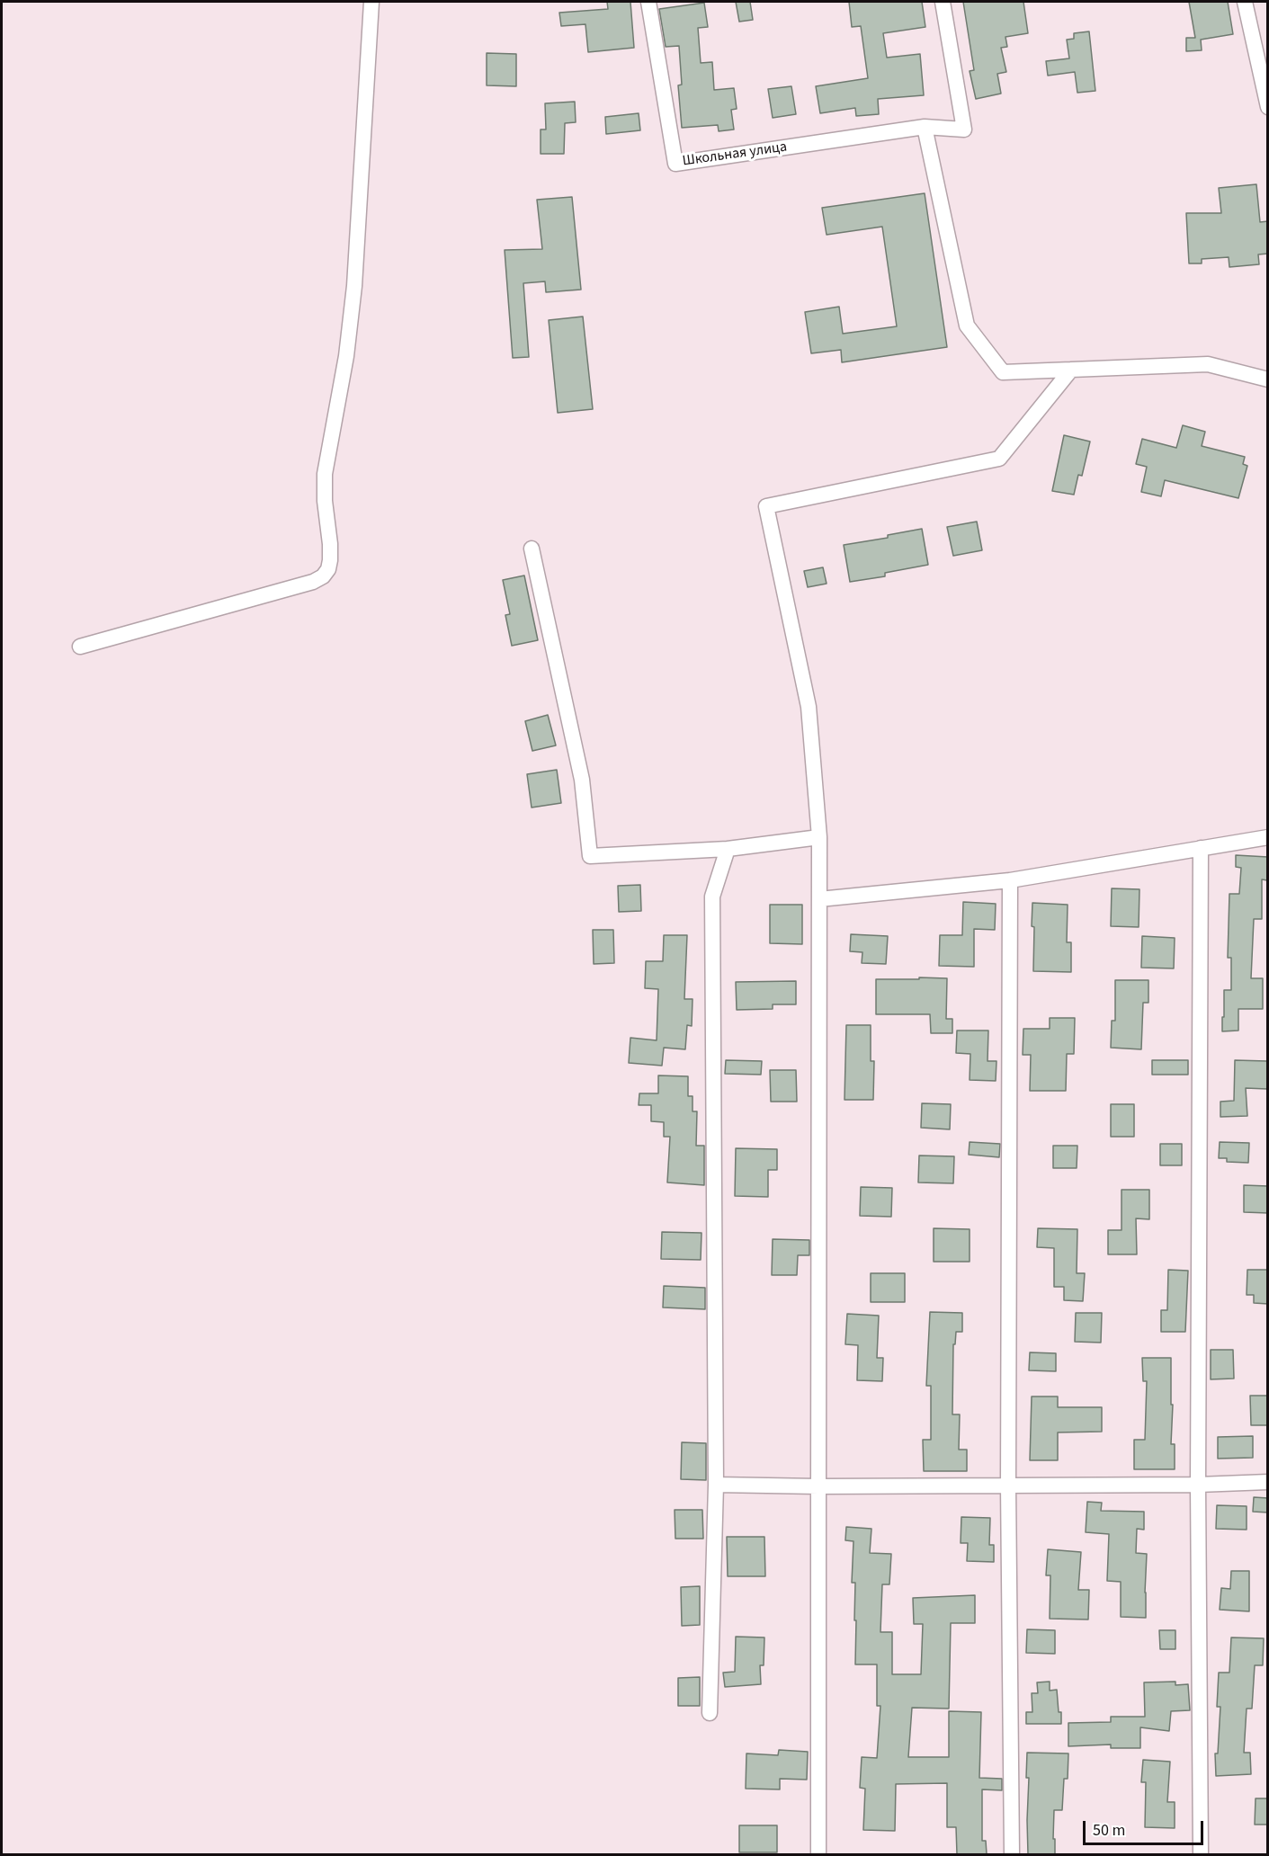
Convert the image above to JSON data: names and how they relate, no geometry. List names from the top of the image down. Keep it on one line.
{"streets":{"street":["Школьная улица"]},"scale_bar":"50 m"}
